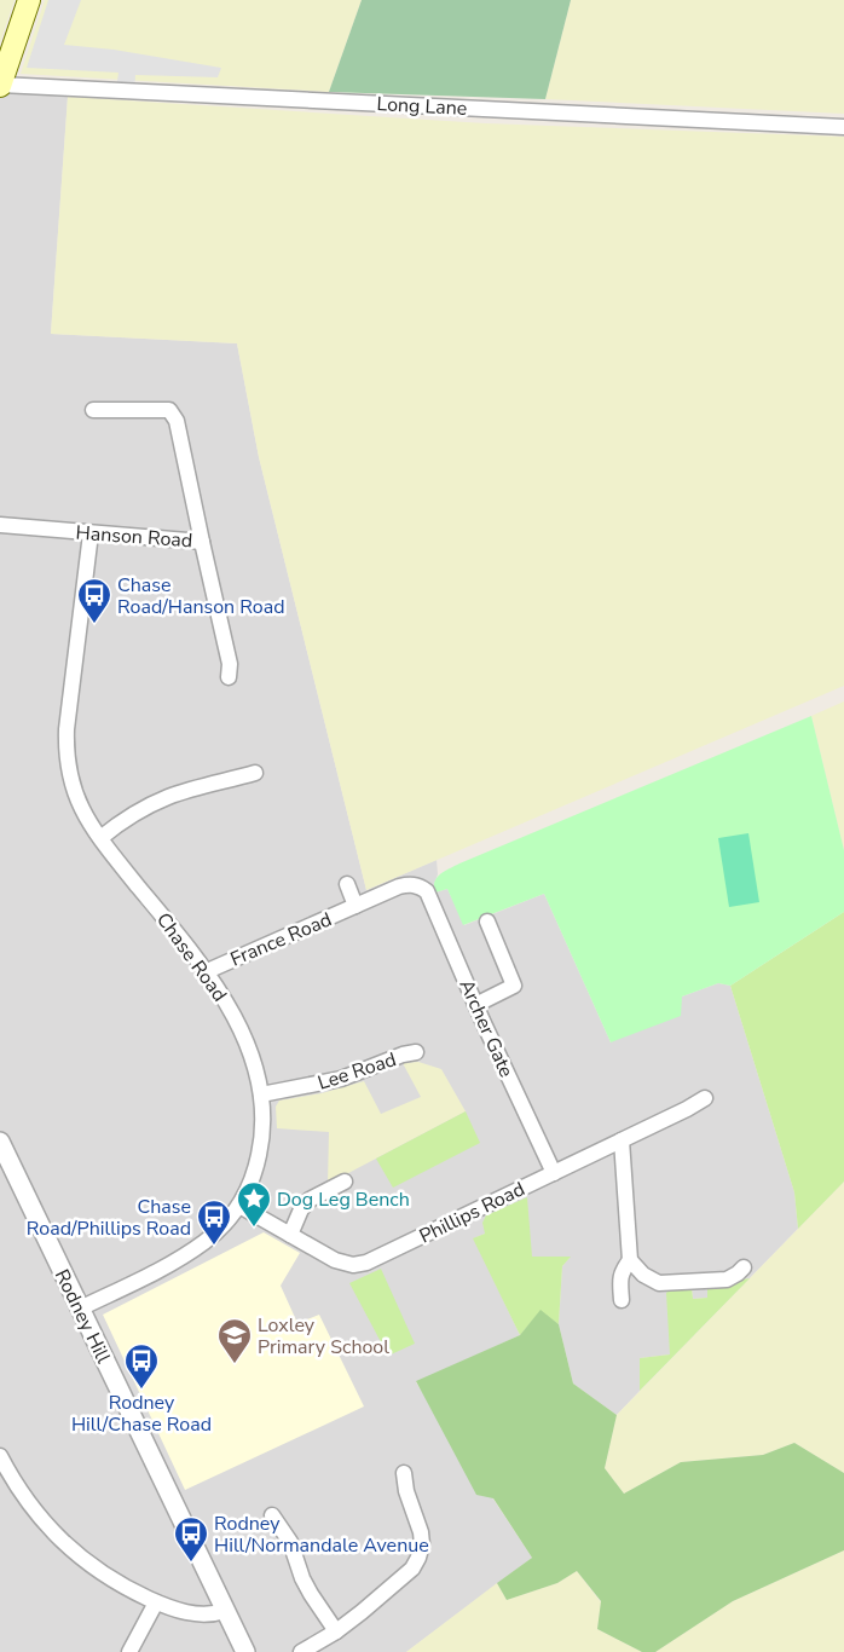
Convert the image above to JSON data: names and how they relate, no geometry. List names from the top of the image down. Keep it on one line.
{"streets":{"street":["Long Lane","Hanson Road","France Road","Chase Road","Archer Gate","Lee Road","Phillips Road","Rodney Hill"]},"crossings":[["Hanson Road","Chase Road"],["France Road","Chase Road"],["France Road","Archer Gate"],["Chase Road","Lee Road"],["Chase Road","Phillips Road"],["Chase Road","Rodney Hill"],["Archer Gate","Phillips Road"]],"places":{"bus stop":["Chase Road/Hanson Road","Chase Road/Phillips Road","Rodney Hill/Chase Road","Rodney Hill/Normandale Avenue"],"place":["Dog Leg Bench"],"school or university":["Loxley Primary School"]}}
